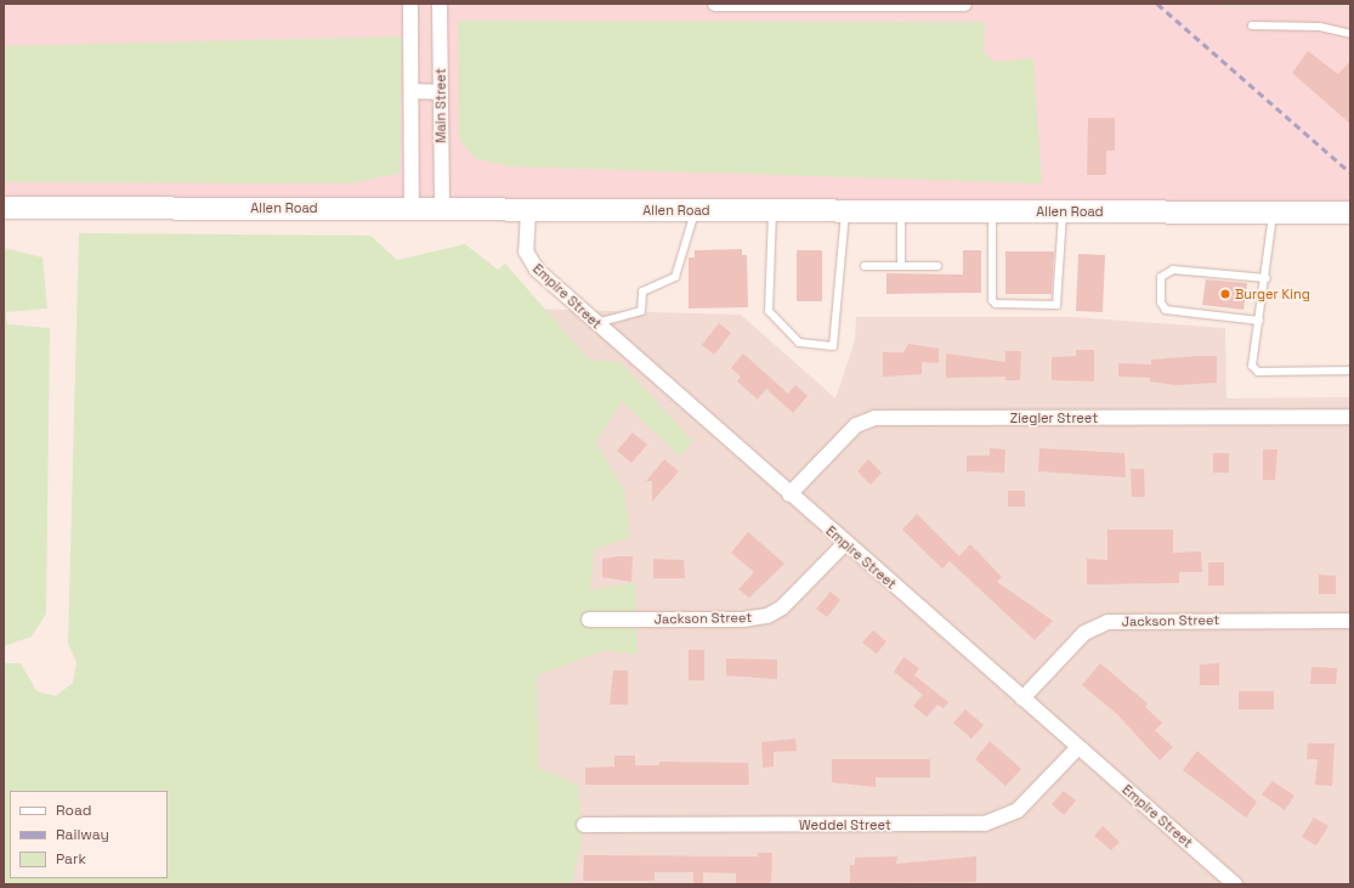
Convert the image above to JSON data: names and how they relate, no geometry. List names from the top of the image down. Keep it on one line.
{"streets":{"main road":["Allen Road"],"street":["Main Street","Empire Street","Ziegler Street","Jackson Street","Weddel Street"]},"crossings":[["Main Street","Allen Road"],["Allen Road","Empire Street"],["Empire Street","Ziegler Street"],["Empire Street","Jackson Street"],["Empire Street","Weddel Street"]],"places":["Burger King"],"legend":["Road","Railway","Park"]}
